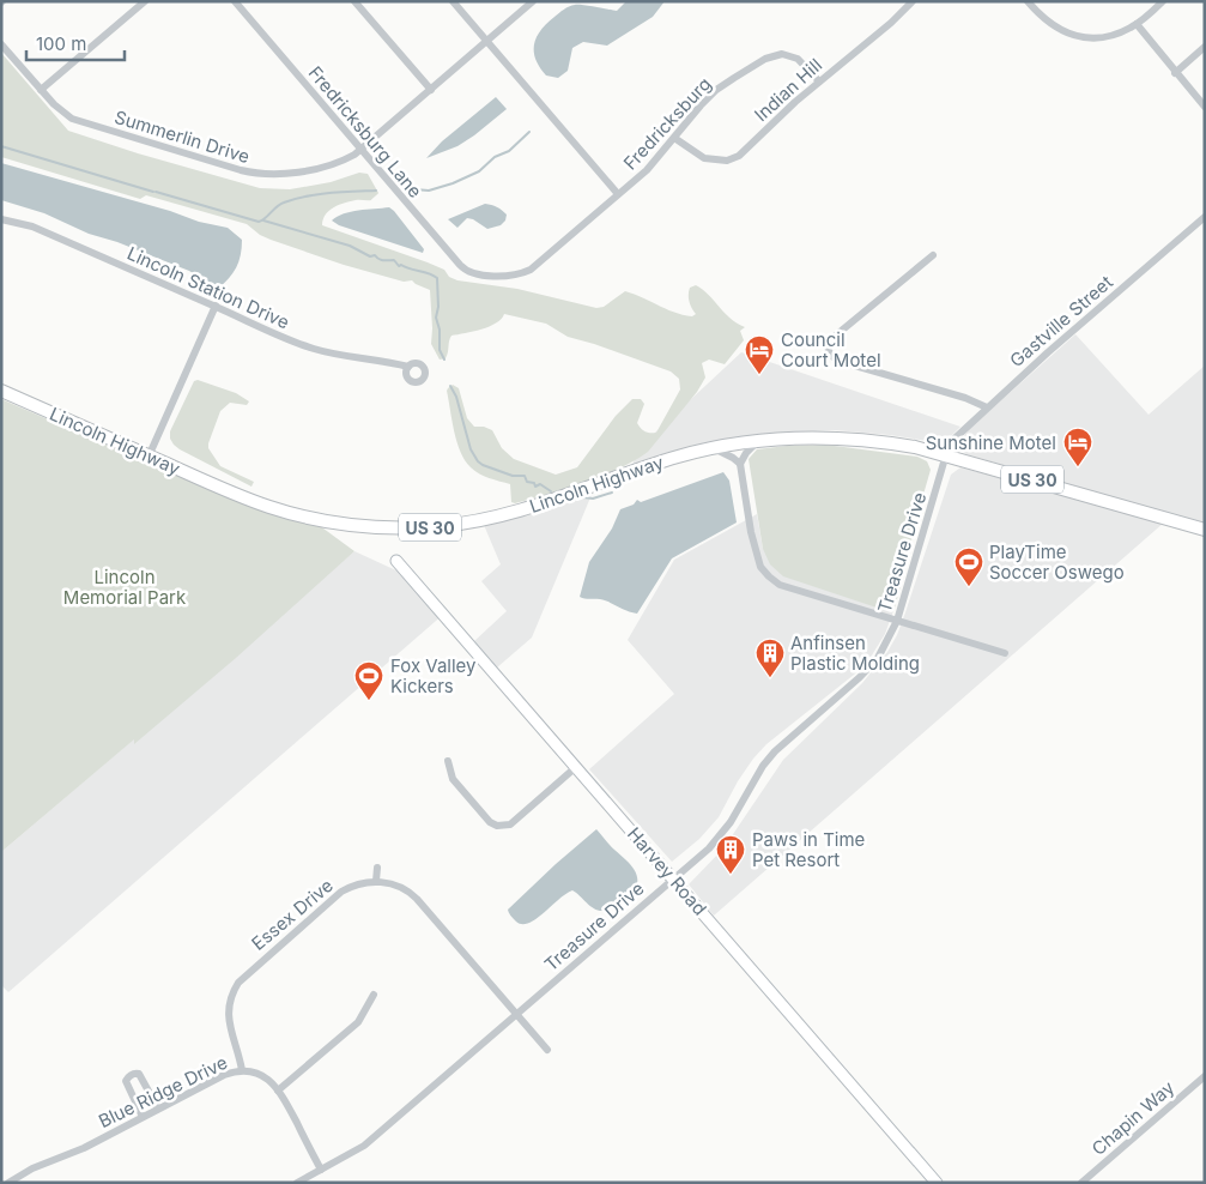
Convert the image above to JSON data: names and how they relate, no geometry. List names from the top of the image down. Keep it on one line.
{"streets":{"main road":["Lincoln Highway","US 30"],"street":["Indian Hill","Fredricksburg","Fredricksburg Lane","Summerlin Drive","Lincoln Station Drive","Gastville Street","Treasure Drive","Harvey Road","Essex Drive","Blue Ridge Drive","Chapin Way"]},"crossings":[["Indian Hill","Fredricksburg"],["Fredricksburg","Fredricksburg Lane"],["Fredricksburg Lane","Summerlin Drive"],["Gastville Street","Lincoln Highway"],["Gastville Street","Treasure Drive"],["Lincoln Highway","Treasure Drive"],["Treasure Drive","Harvey Road"],["Treasure Drive","Essex Drive"],["Treasure Drive","Blue Ridge Drive"],["Essex Drive","Blue Ridge Drive"]],"parks":["Lincoln Memorial Park"],"places":{"hotel":["Council Court Motel","Sunshine Motel"],"sports":["PlayTime Soccer Oswego","Fox Valley Kickers"],"building":["Anfinsen Plastic Molding","Paws in Time Pet Resort"]},"scale_bar":"100 m"}
